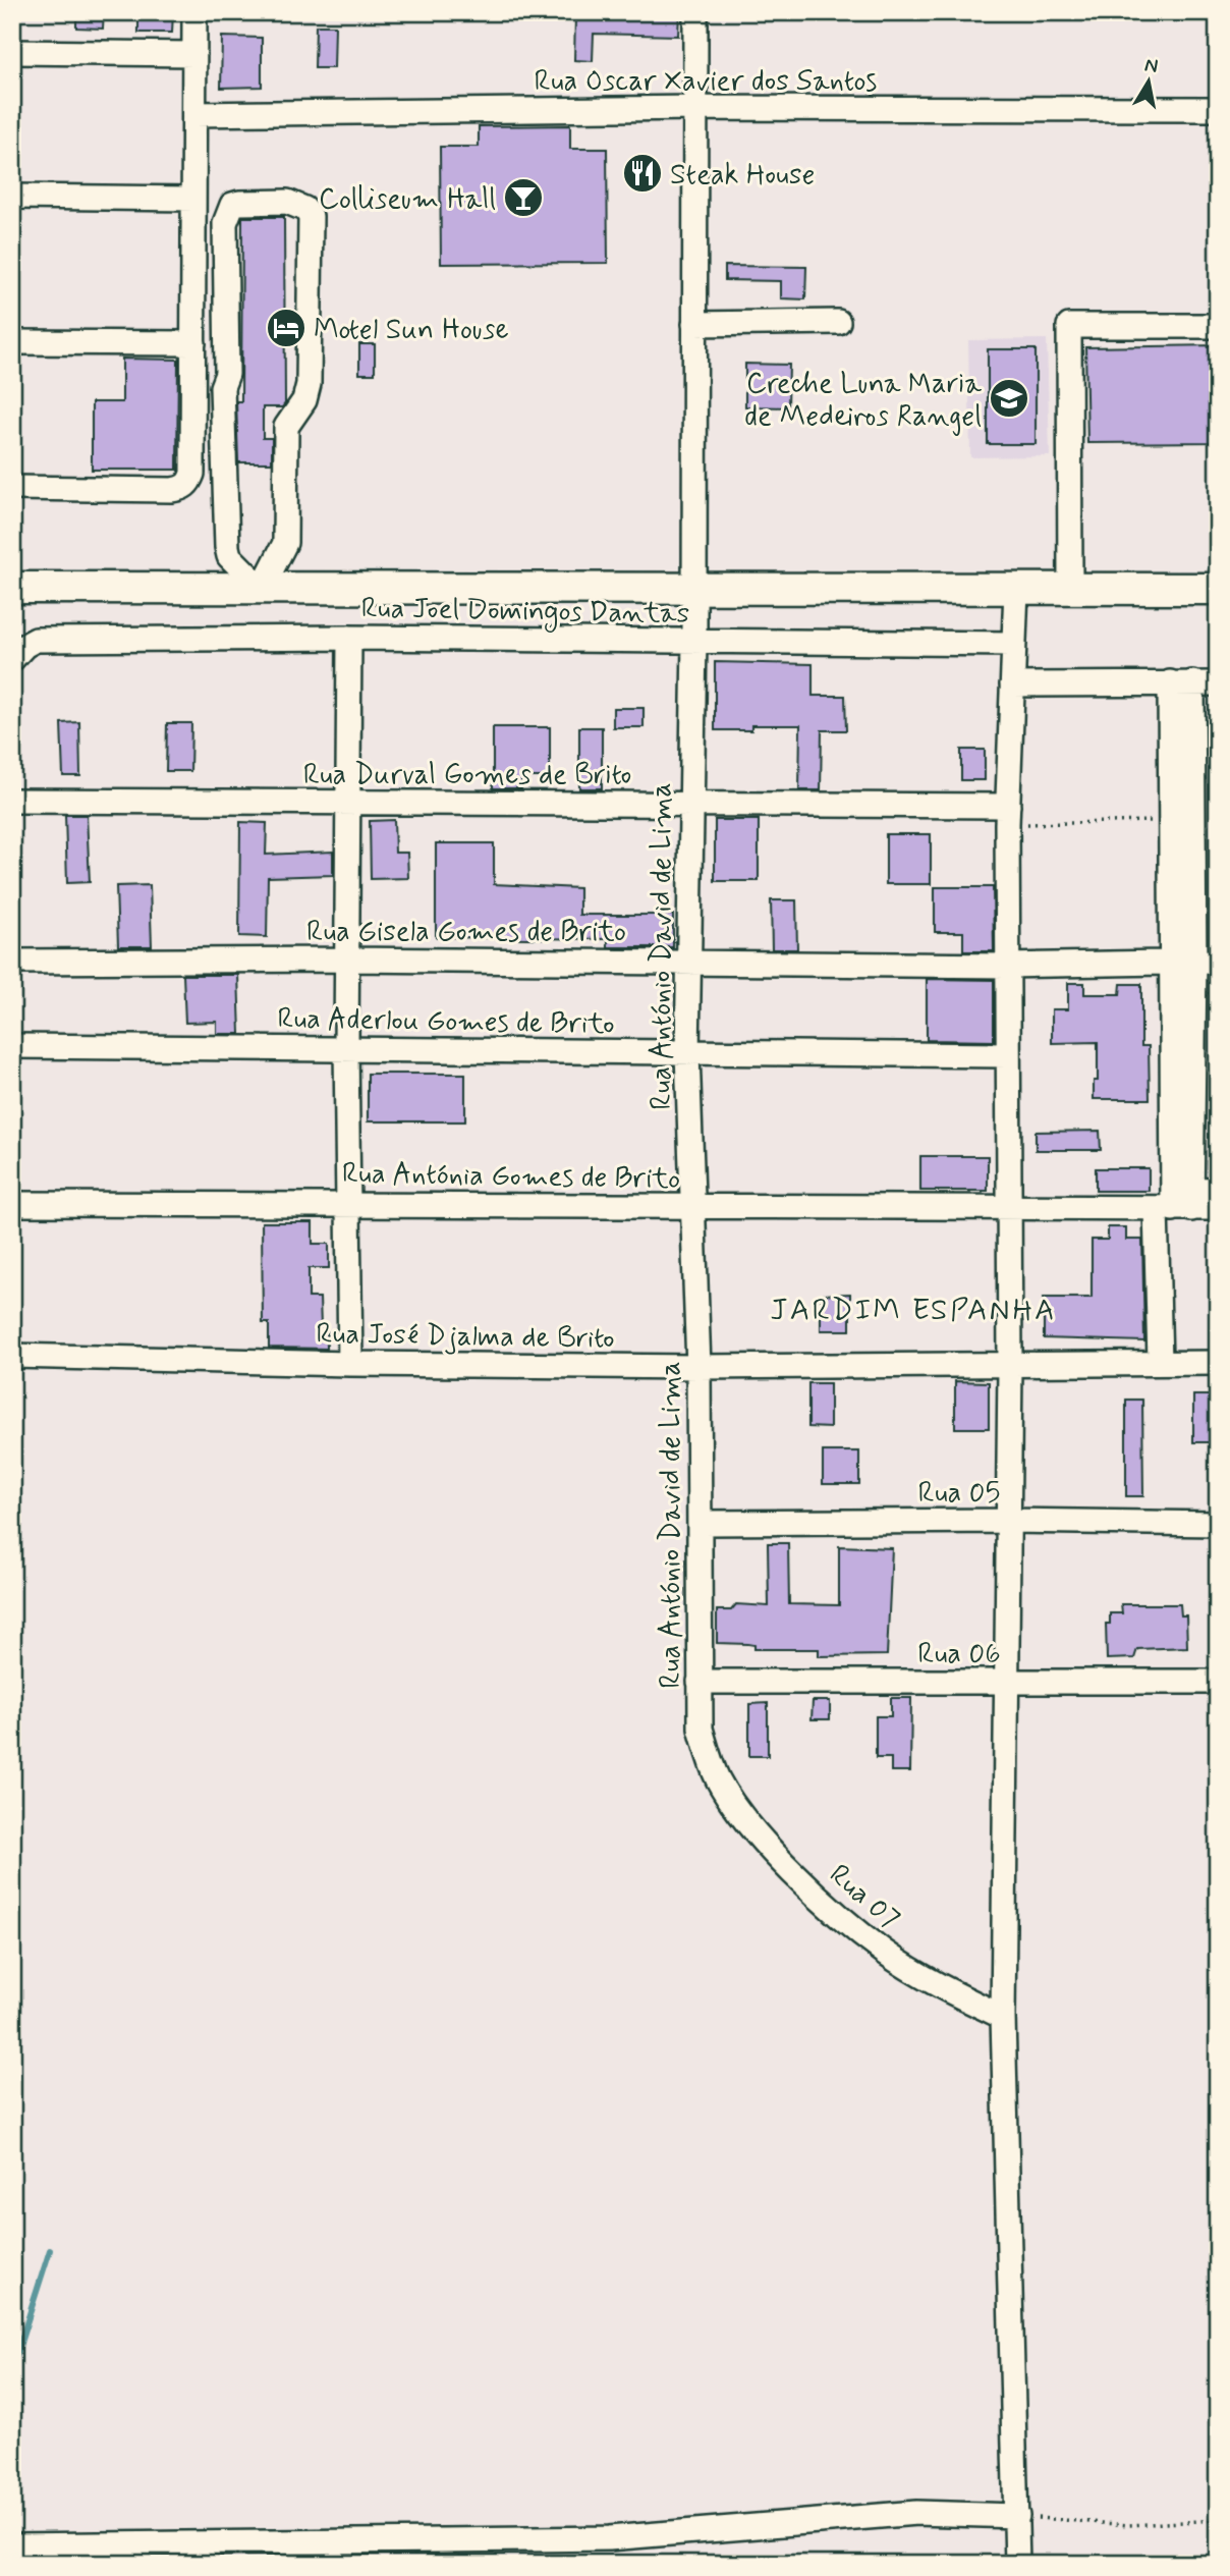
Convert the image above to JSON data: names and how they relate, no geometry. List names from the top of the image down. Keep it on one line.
{"streets":{"street":["Rua Oscar Xavier dos Santos","Rua Joel Domingos Dantas","Rua Durval Gomes de Brito","Rua Gisela Gomes de Brito","Rua António David de Lima","Rua Aderlou Gomes de Brito","Rua Antónia Gomes de Brito","Rua José Djalma de Brito","Rua 05","Rua 06","Rua 07"]},"crossings":[["Rua Oscar Xavier dos Santos","Rua António David de Lima"],["Rua Joel Domingos Dantas","Rua António David de Lima"],["Rua Durval Gomes de Brito","Rua António David de Lima"],["Rua Gisela Gomes de Brito","Rua António David de Lima"],["Rua António David de Lima","Rua Aderlou Gomes de Brito"],["Rua António David de Lima","Rua Antónia Gomes de Brito"],["Rua António David de Lima","Rua José Djalma de Brito"],["Rua António David de Lima","Rua 05"],["Rua António David de Lima","Rua 06"],["Rua António David de Lima","Rua 07"]],"districts":["JARDIM ESPANHA"],"places":{"restaurant":["Steak House"],"bar":["Colliseum Hall"],"hotel":["Motel Sun House"],"school or university":["Creche Luna Maria de Medeiros Rangel"]},"north":"top"}
